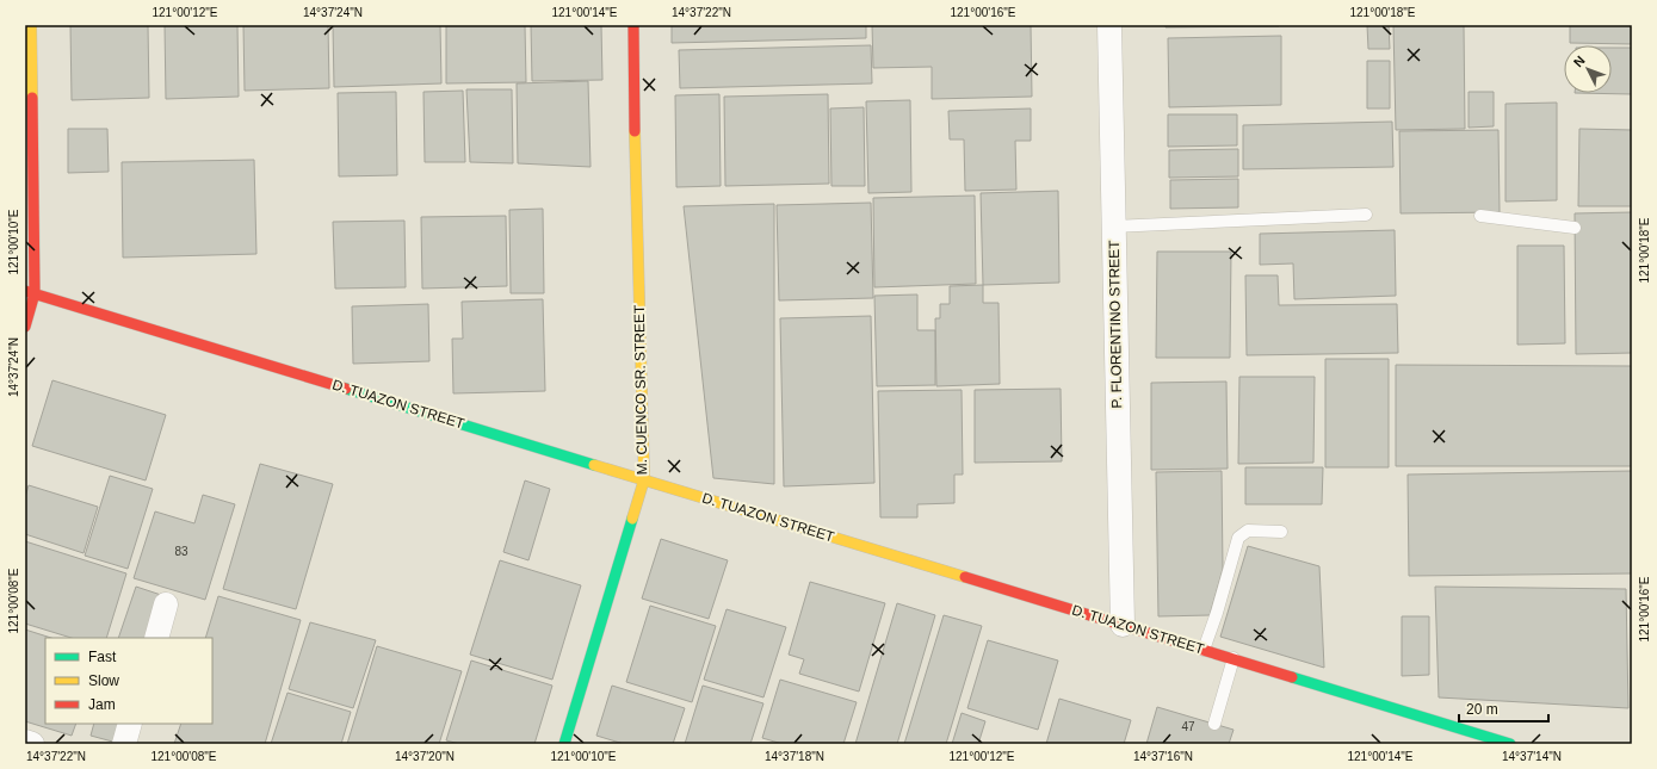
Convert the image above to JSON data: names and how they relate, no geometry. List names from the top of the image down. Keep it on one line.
{"streets":{"street":["P. FLORENTINO STREET","M. CUENCO SR. STREET","D. TUAZON STREET"]},"crossings":[["P. FLORENTINO STREET","D. TUAZON STREET"],["M. CUENCO SR. STREET","D. TUAZON STREET"]],"house_numbers":["83","47"],"legend":["Fast","Slow","Jam"],"scale_bar":"20 m","north":"top left","coordinates":["121°00'12\"E","14°37'24\"N","121°00'14\"E","14°37'22\"N","121°00'16\"E","121°00'18\"E","121°00'10\"E","121°00'08\"E","14°37'20\"N","14°37'18\"N","14°37'16\"N","14°37'14\"N"]}
